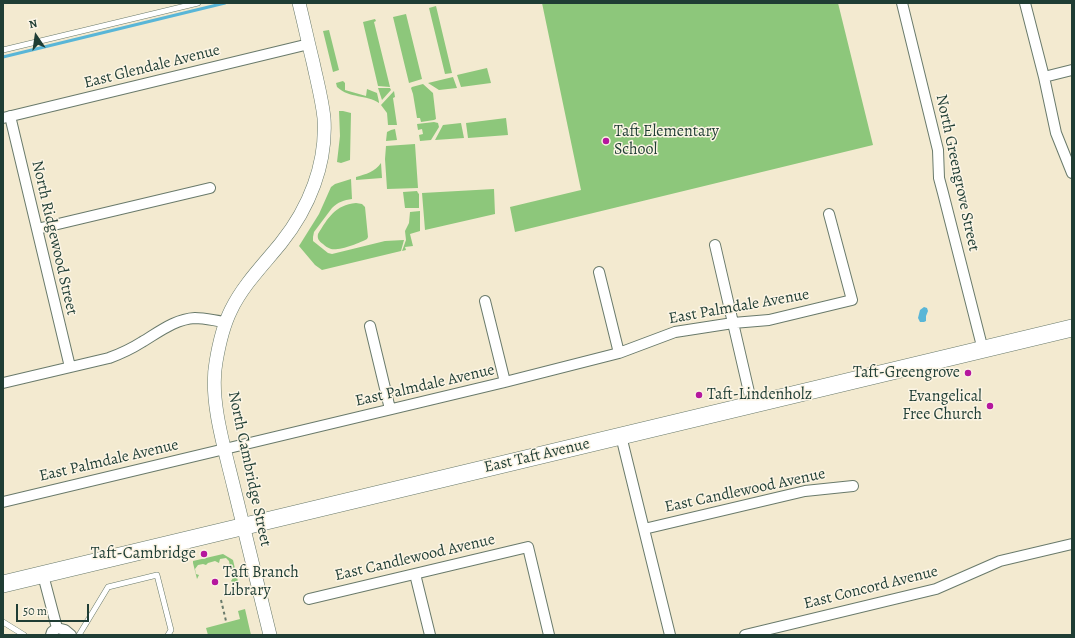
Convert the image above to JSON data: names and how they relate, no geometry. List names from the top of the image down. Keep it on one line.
{"streets":{"main road":["East Taft Avenue"],"street":["East Glendale Avenue","North Greengrove Street","North Ridgewood Street","East Palmdale Avenue","North Cambridge Street","East Candlewood Avenue","East Concord Avenue"]},"crossings":[["East Glendale Avenue","North Ridgewood Street"],["East Glendale Avenue","North Cambridge Street"],["North Greengrove Street","East Taft Avenue"],["East Palmdale Avenue","North Cambridge Street"],["East Taft Avenue","North Cambridge Street"]],"places":["Taft Elementary School","Taft-Greengrove","Taft-Lindenholz","Evangelical Free Church","Taft-Cambridge","Taft Branch Library"],"scale_bar":"50 m","north":"top"}
